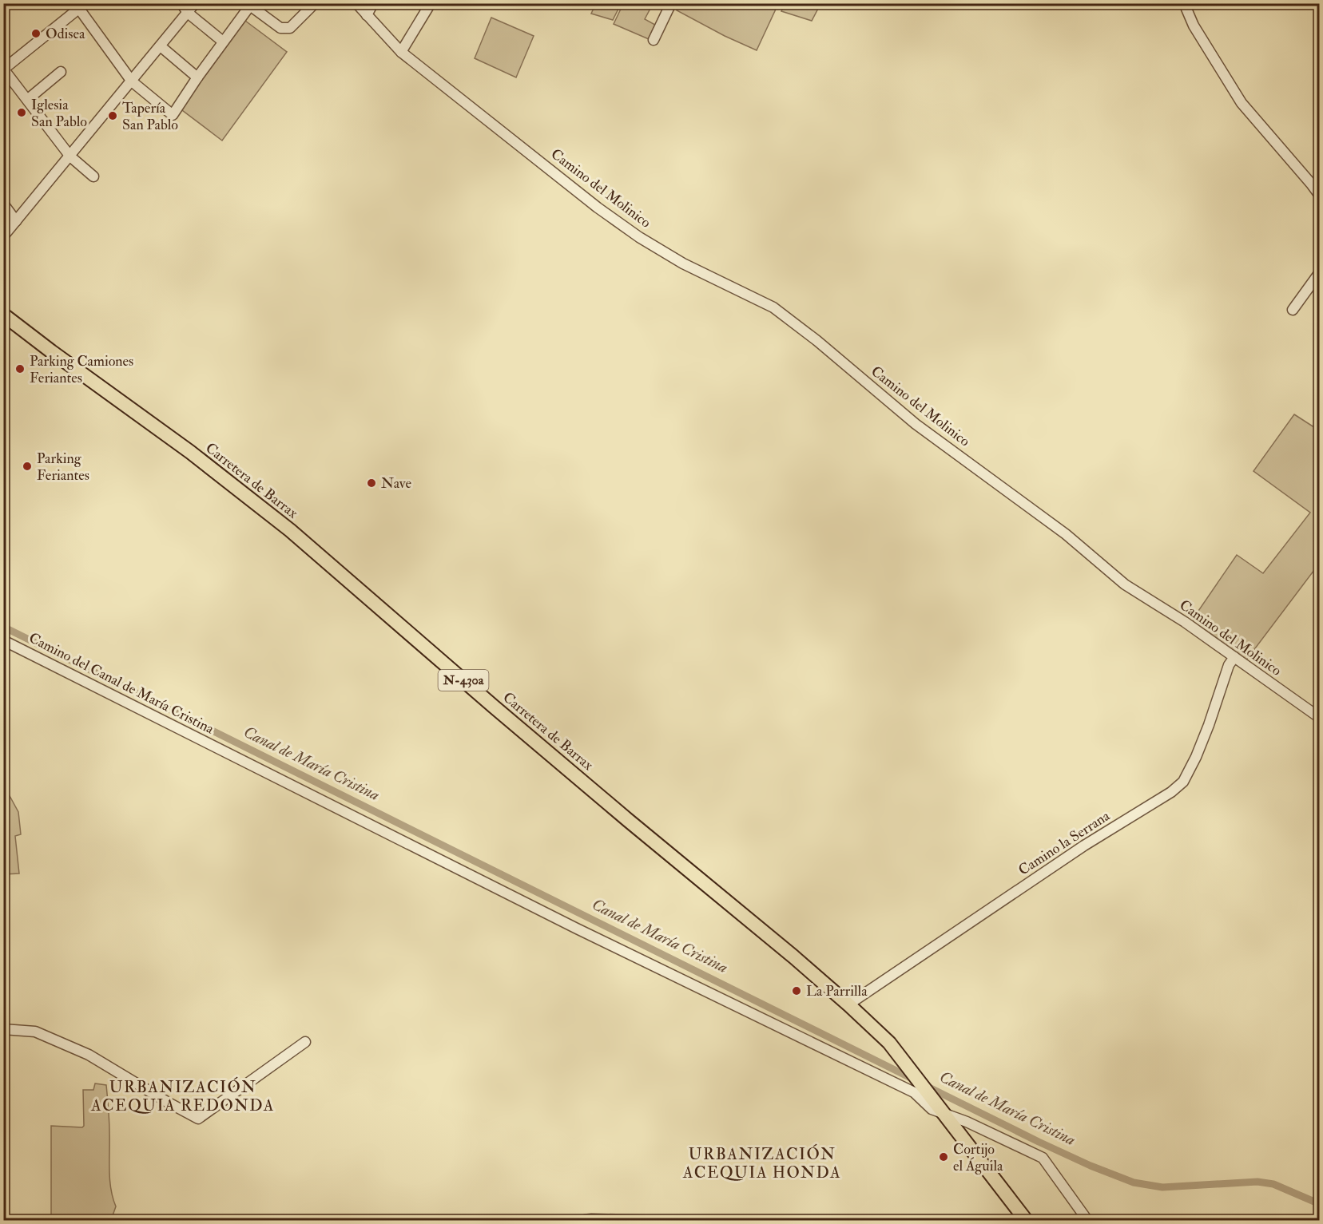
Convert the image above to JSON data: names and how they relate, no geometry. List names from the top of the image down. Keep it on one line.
{"streets":{"highway":["Carretera de Barrax","N-430a"],"street":["Camino del Molinico","Camino del Canal de María Cristina","Camino la Serrana"]},"crossings":[["Camino del Molinico","Camino la Serrana"],["Carretera de Barrax","Camino del Canal de María Cristina"],["Carretera de Barrax","Camino la Serrana"]],"districts":["URBANIZACIÓN ACEQUIA REDONDA","URBANIZACIÓN ACEQUIA HONDA"],"water":["Canal de María Cristina"],"places":["Odisea","Iglesia San Pablo","Tapería San Pablo","Parking Camiones Feriantes","Parking Feriantes","Nave","La Parrilla","Cortijo el Águila"]}
